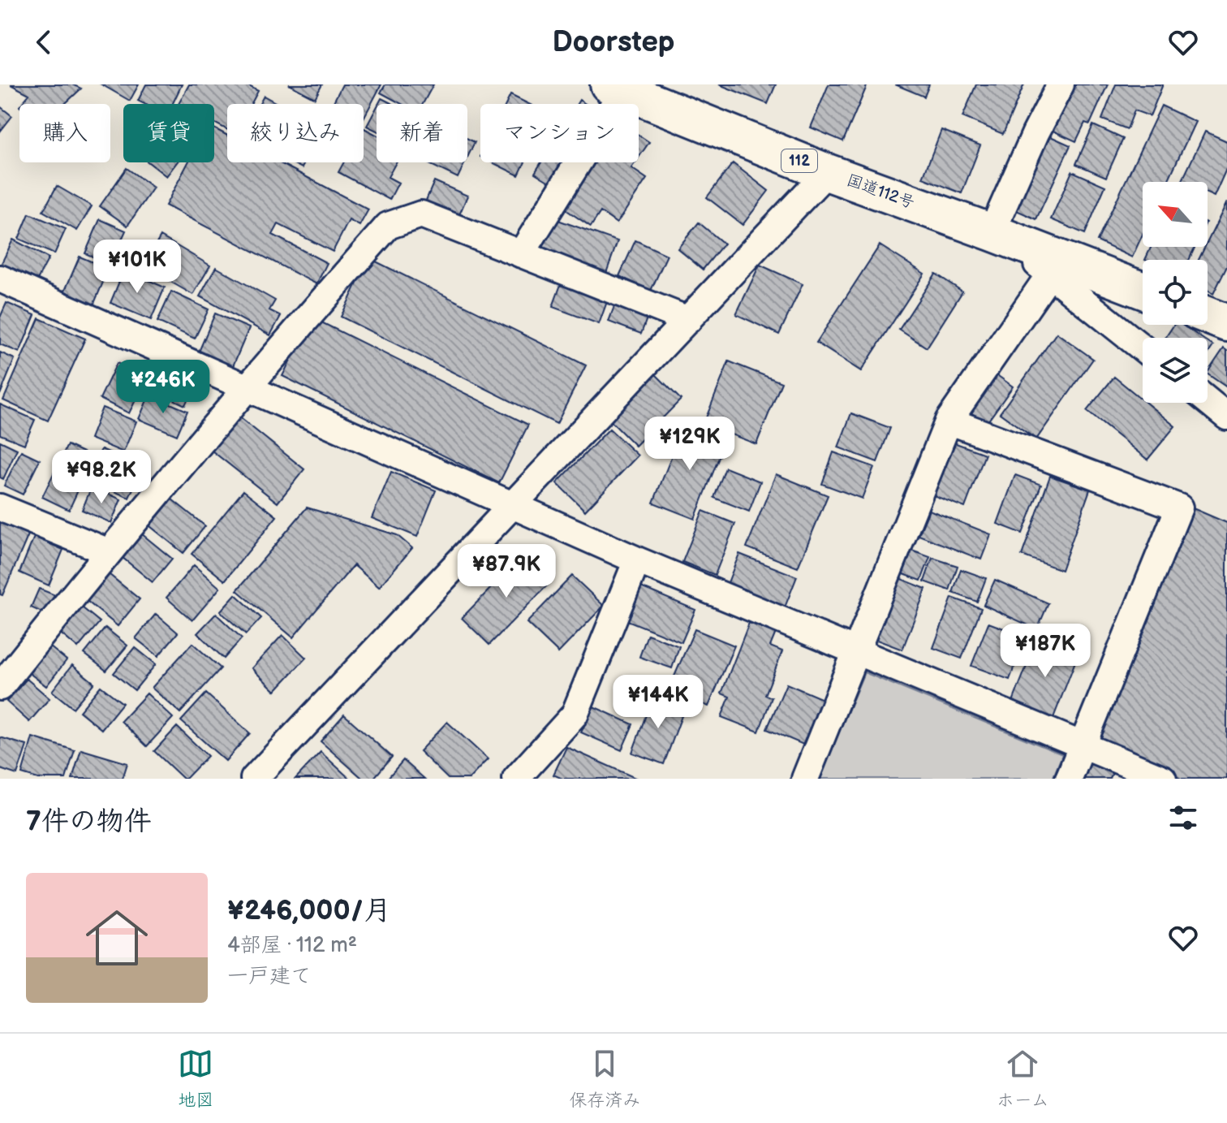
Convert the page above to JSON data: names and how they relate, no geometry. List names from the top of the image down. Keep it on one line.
{"streets":{"highway":["112","国道112号"]},"north":"top left","page":{"header":"Doorstep","chip":["購入","賃貸","絞り込み","新着","マンション"],"price":["¥101K","¥246K","¥129K","¥98.2K","¥87.9K","¥187K","¥144K"],"heading":"7件の物件","list":[{"name":"¥246,000/月","note":"4部屋 · 112 m² · 一戸建て"}],"tabs":["地図","保存済み","ホーム"]}}
